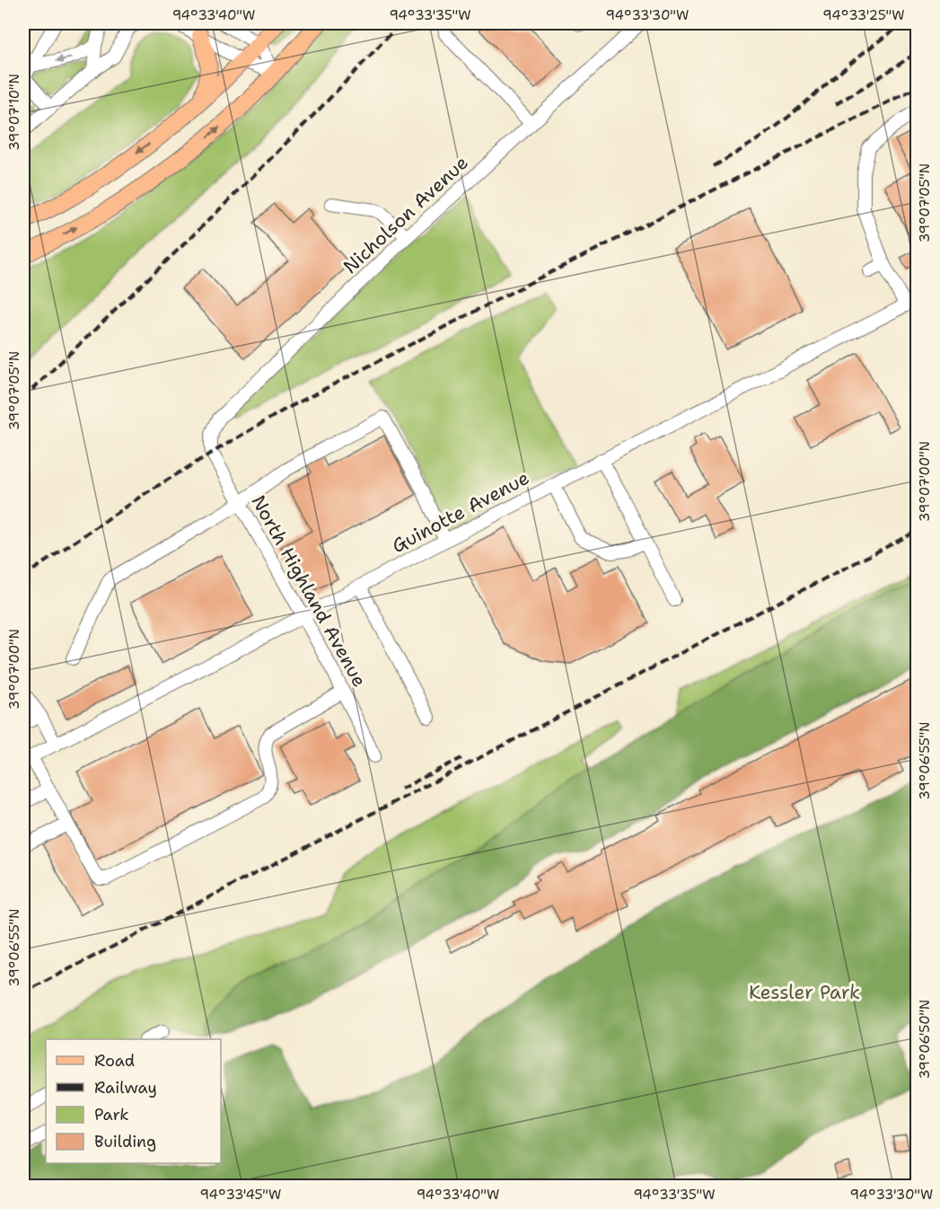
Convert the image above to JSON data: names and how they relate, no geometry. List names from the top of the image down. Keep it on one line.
{"streets":{"street":["Nicholson Avenue","Guinotte Avenue","North Highland Avenue"]},"crossings":[["Nicholson Avenue","North Highland Avenue"],["Guinotte Avenue","North Highland Avenue"]],"parks":["Kessler Park"],"legend":["Road","Railway","Park","Building"],"coordinates":["94°33'40\"W","94°33'35\"W","94°33'30\"W","94°33'25\"W","39°07'10\"N","39°07'05\"N","39°07'00\"N","39°06'55\"N","39°06'50\"N","94°33'45\"W"]}
